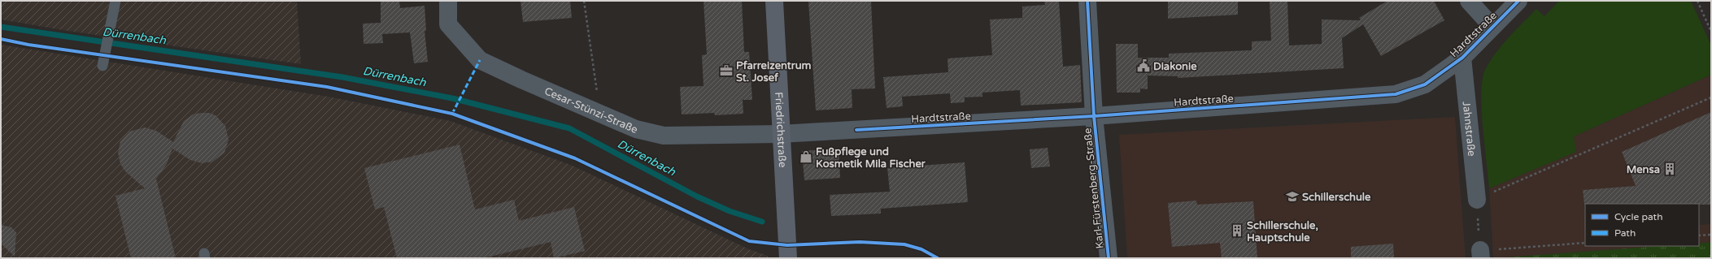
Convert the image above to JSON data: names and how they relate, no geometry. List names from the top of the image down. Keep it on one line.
{"streets":{"main road":["Friedrichstraße"],"street":["Hardtstraße","Cesar-Stünzi-Straße","Jahnstraße","Karl-Fürstenberg-Straße"]},"crossings":[["Hardtstraße","Cesar-Stünzi-Straße"],["Hardtstraße","Jahnstraße"],["Hardtstraße","Friedrichstraße"],["Hardtstraße","Karl-Fürstenberg-Straße"],["Cesar-Stünzi-Straße","Friedrichstraße"]],"water":["Dürrenbach"],"places":{"public building":["Diakonie"],"office":["Pfarreizentrum St. Josef"],"shop":["Fußpflege und Kosmetik Mila Fischer"],"building":["Mensa","Schillerschule, Hauptschule"],"school or university":["Schillerschule"]},"legend":["Cycle path","Path"]}
